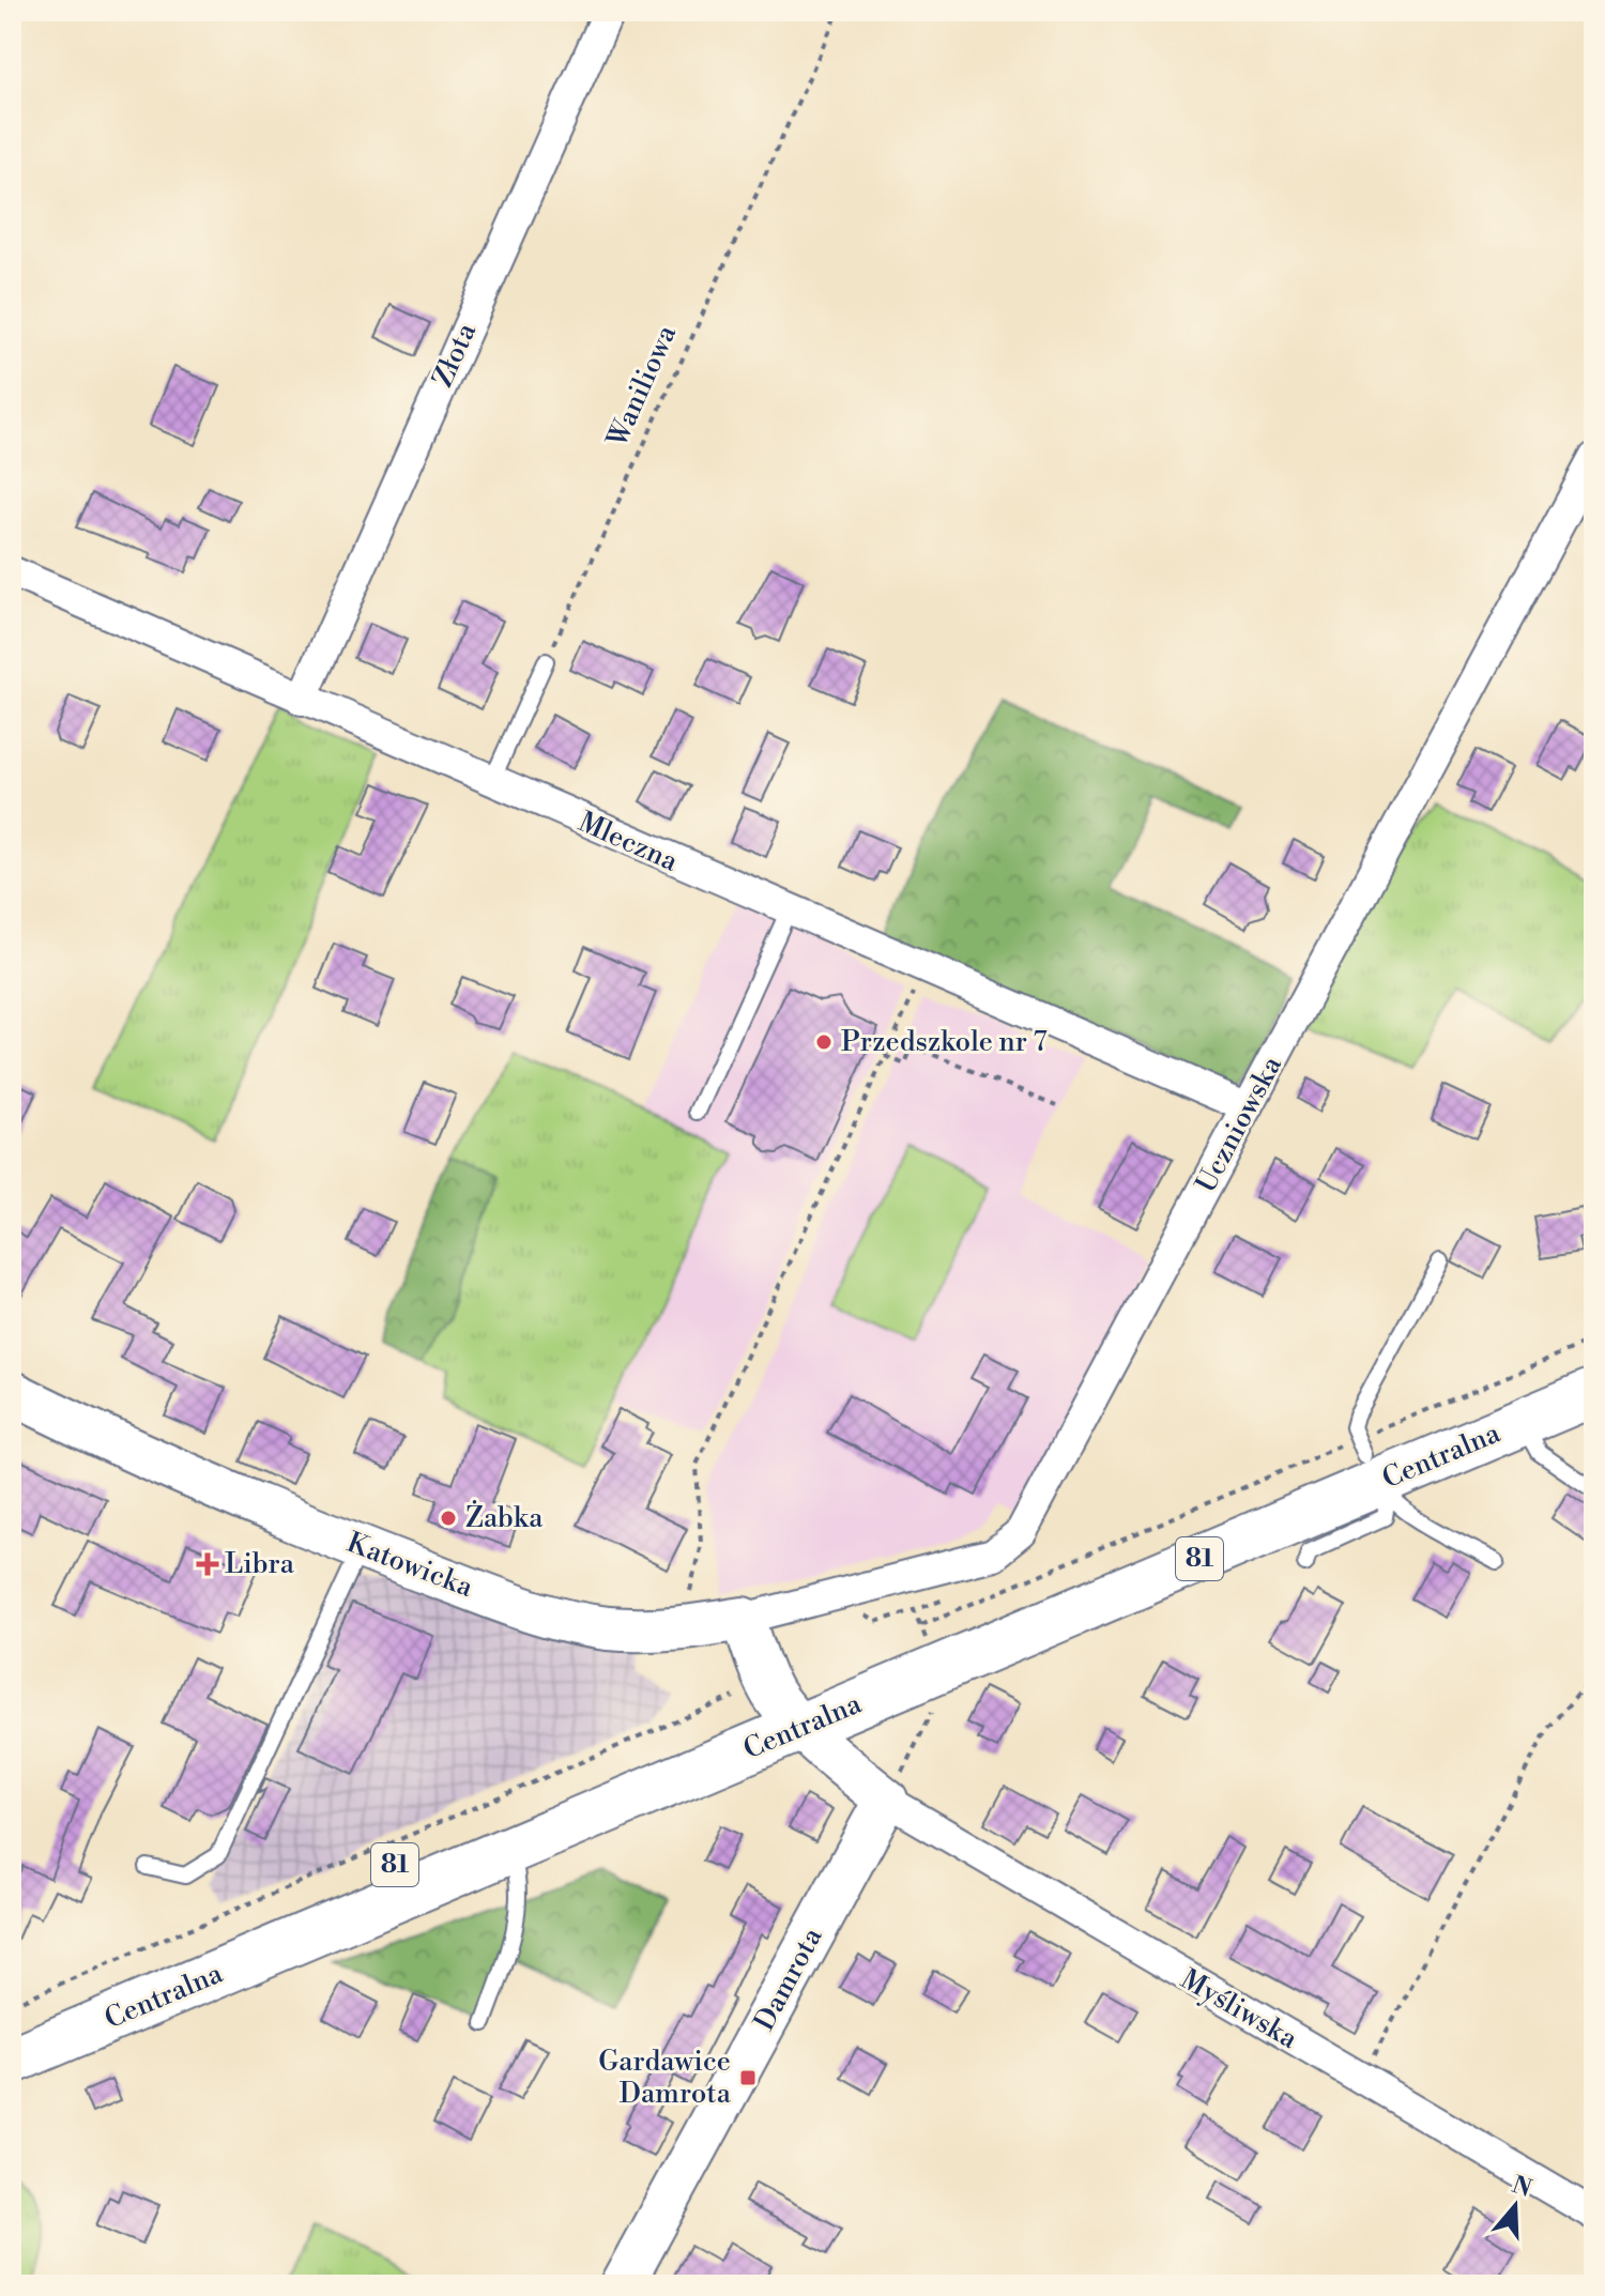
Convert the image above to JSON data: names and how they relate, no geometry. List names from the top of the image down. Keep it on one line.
{"streets":{"main road":["Centralna","81"],"street":["Złota","Mleczna","Uczniowska","Katowicka","Damrota","Myśliwska"],"path":["Waniliowa"]},"crossings":[["Złota","Mleczna"],["Mleczna","Uczniowska"],["Uczniowska","Katowicka"],["Damrota","Myśliwska"]],"places":{"other":["Przedszkole nr 7","Żabka"],"health":["Libra"],"transit":["Gardawice Damrota"]},"north":"top"}
